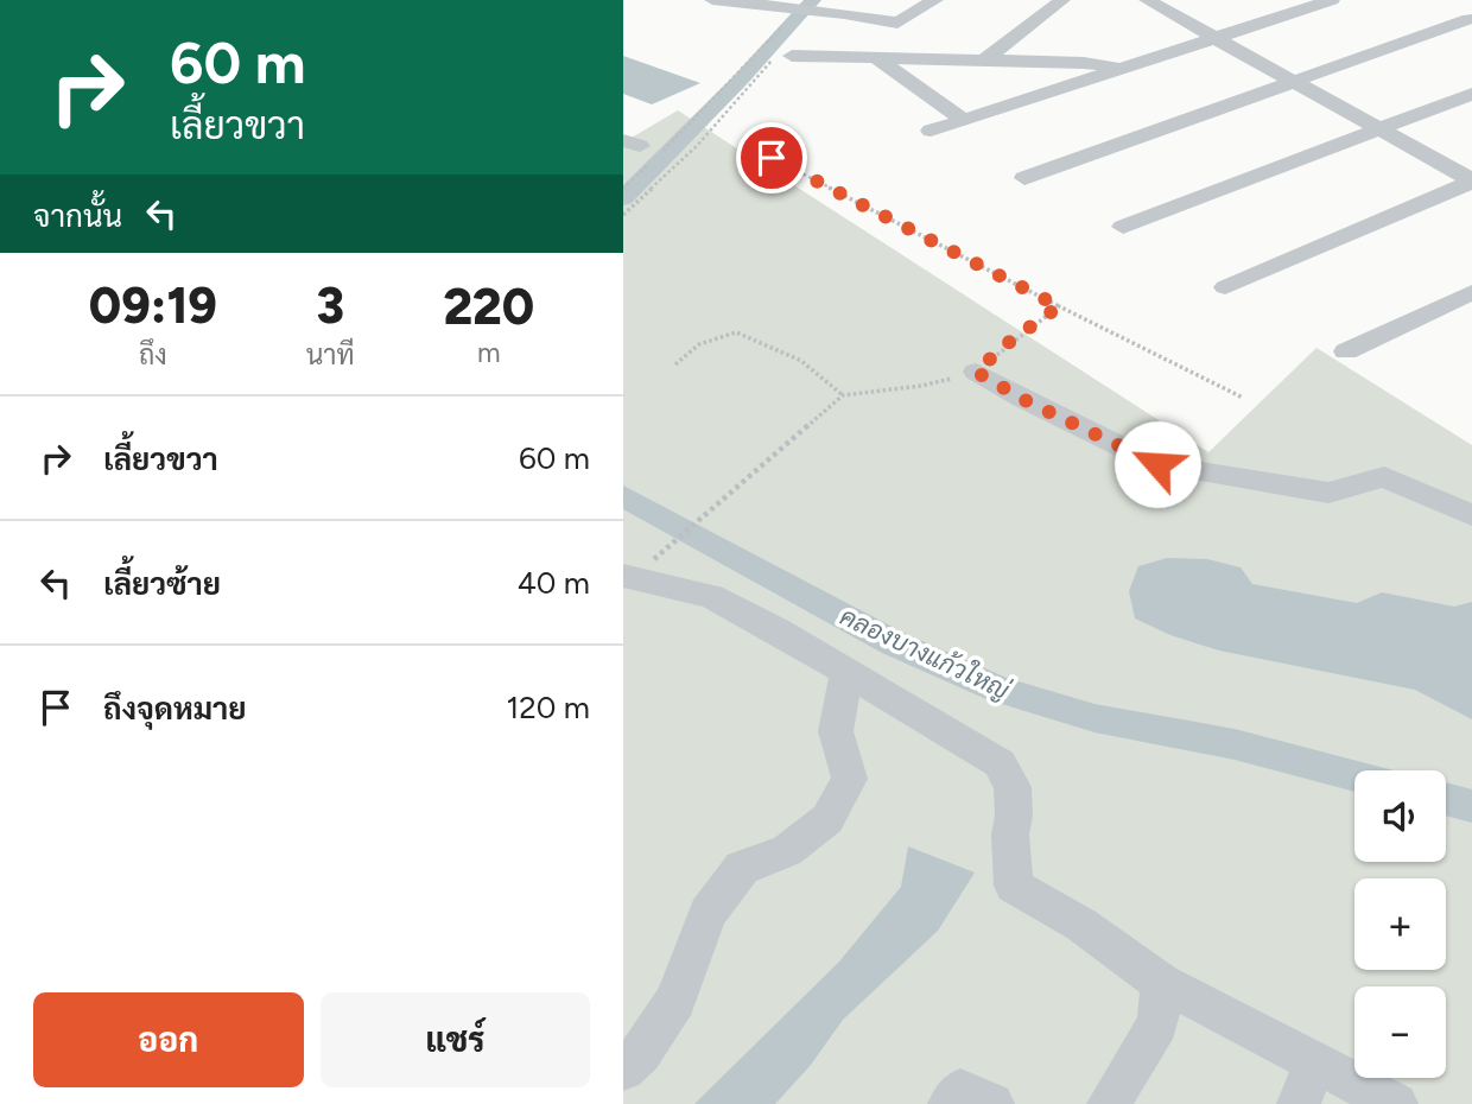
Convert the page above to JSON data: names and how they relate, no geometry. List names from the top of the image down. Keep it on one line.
{"water":["คลองบางแก้วใหญ่"],"page":{"turn":["60 m","เลี้ยวขวา"],"then":"จากนั้น","eta":["09:19","ถึง","3","นาที","220","m"],"list":[{"name":"เลี้ยวขวา","value":"60 m"},{"name":"เลี้ยวซ้าย","value":"40 m"},{"name":"ถึงจุดหมาย","value":"120 m"}],"map_buttons":["+","−"],"buttons":["ออก","แชร์"]}}
